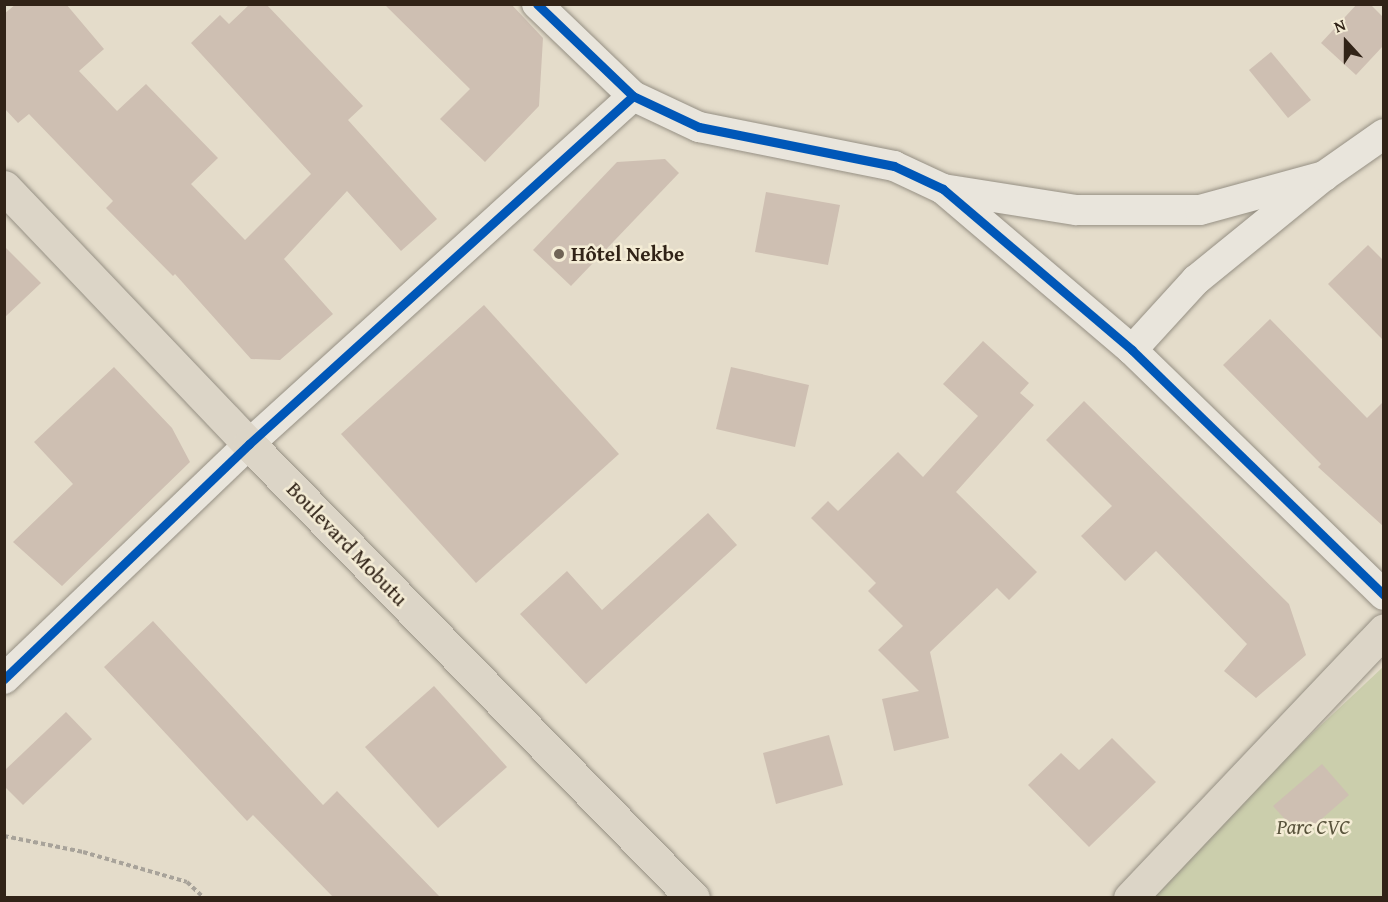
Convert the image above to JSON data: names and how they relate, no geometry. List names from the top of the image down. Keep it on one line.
{"streets":{"main road":["Boulevard Mobutu"]},"parks":["Parc CVC"],"places":["Hôtel Nekbe"],"north":"top"}
